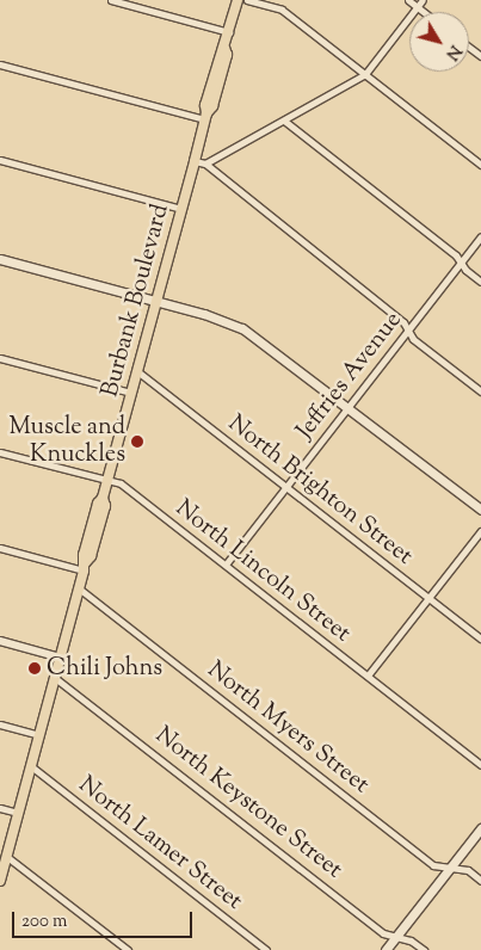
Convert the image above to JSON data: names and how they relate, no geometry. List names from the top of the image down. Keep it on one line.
{"streets":{"main road":["Burbank Boulevard"],"street":["Jeffries Avenue","North Brighton Street","North Lincoln Street","North Myers Street","North Keystone Street","North Lamer Street"]},"crossings":[["Burbank Boulevard","North Brighton Street"],["Burbank Boulevard","North Lincoln Street"],["Burbank Boulevard","North Myers Street"],["Burbank Boulevard","North Keystone Street"],["Burbank Boulevard","North Lamer Street"],["Jeffries Avenue","North Brighton Street"],["Jeffries Avenue","North Lincoln Street"]],"places":["Muscle and Knuckles","Chili Johns"],"scale_bar":"200 m","north":"bottom right"}
